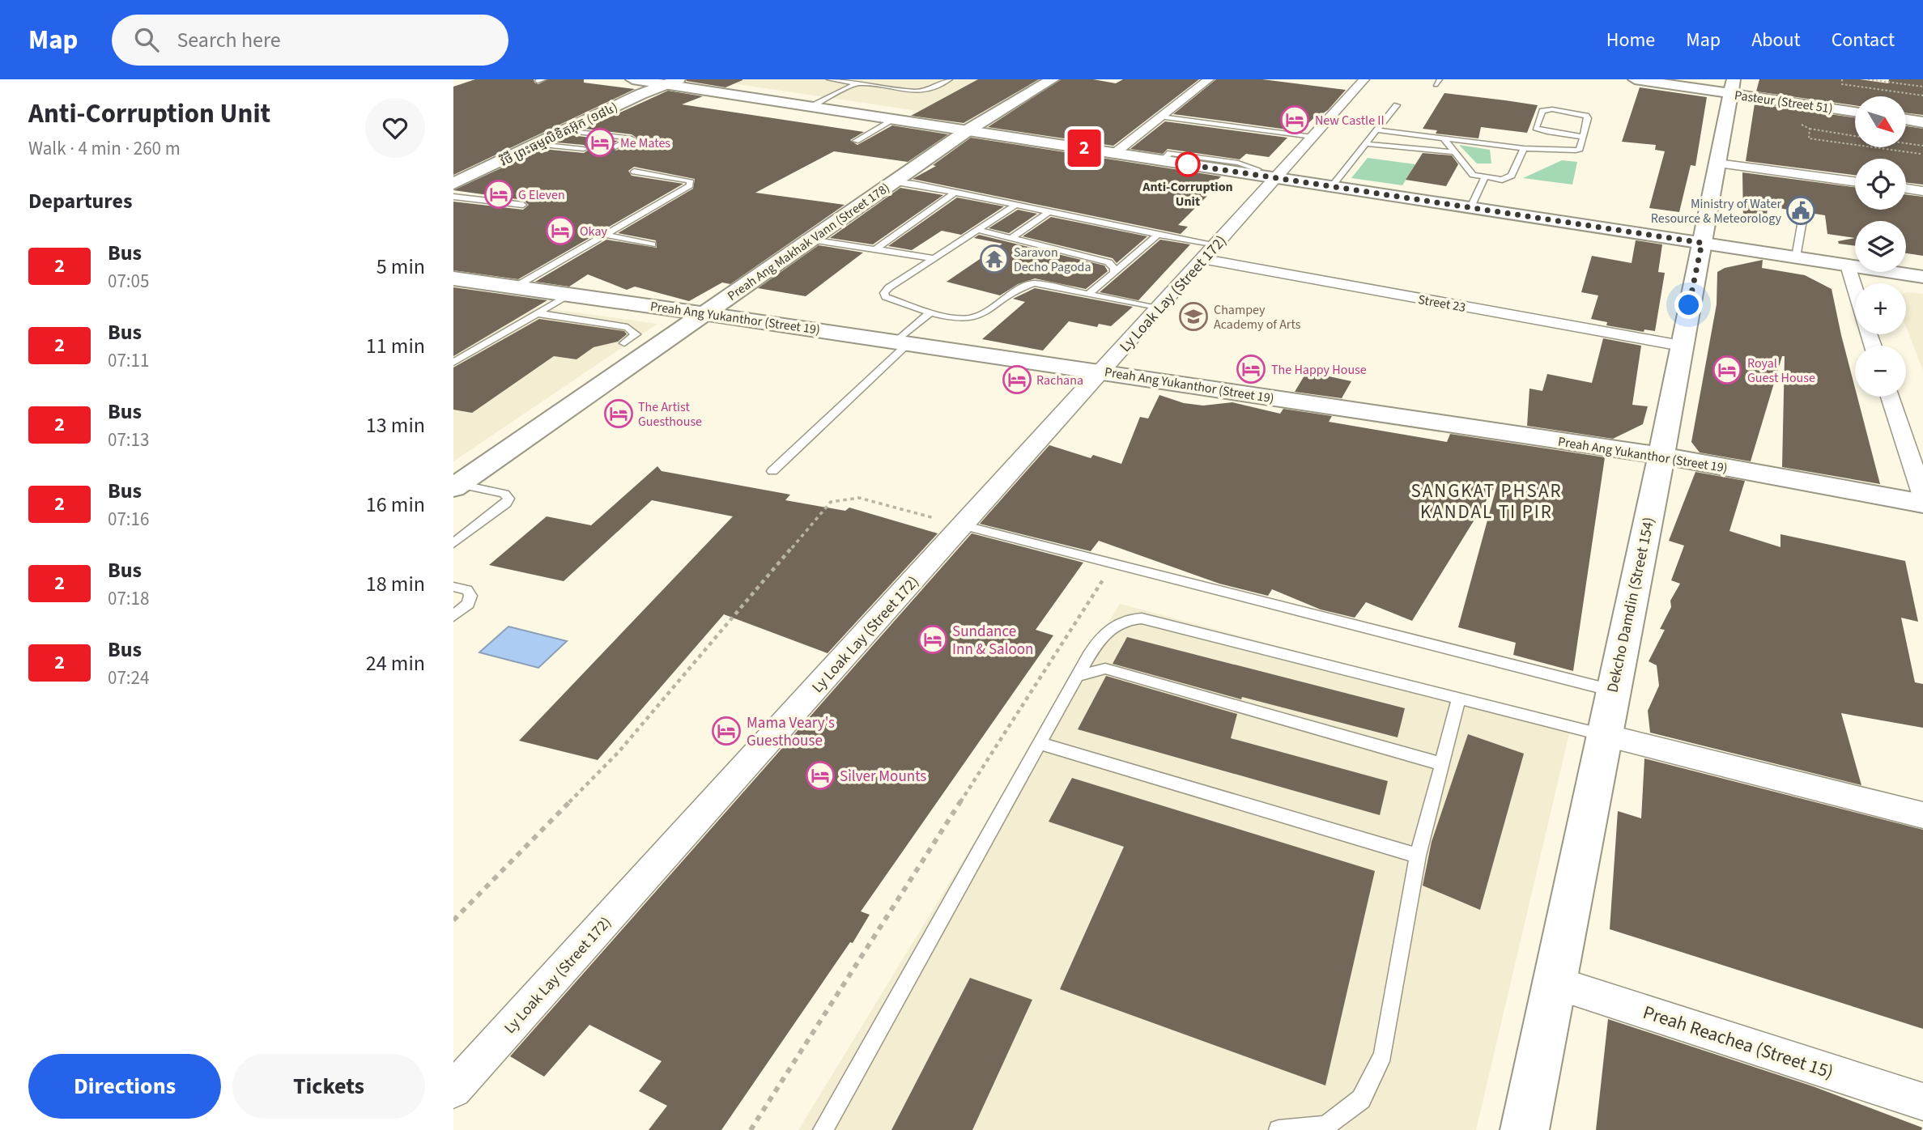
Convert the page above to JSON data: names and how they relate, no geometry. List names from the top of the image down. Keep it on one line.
{"streets":{"street":["Pasteur (Street 51)","វិថី ព្រះធម្មលិខិតអ៊ុក (១៨៤)","Preah Ang Makhak Vann (Street 178)","Ly Loak Lay (Street 172)","Street 23","Preah Ang Yukanthor (Street 19)","Dekcho Damdin (Street 154)","Preah Reachea (Street 15)"]},"crossings":[["Pasteur (Street 51)","Dekcho Damdin (Street 154)"],["Preah Ang Makhak Vann (Street 178)","Preah Ang Yukanthor (Street 19)"],["Ly Loak Lay (Street 172)","Street 23"],["Ly Loak Lay (Street 172)","Preah Ang Yukanthor (Street 19)"],["Street 23","Dekcho Damdin (Street 154)"],["Preah Ang Yukanthor (Street 19)","Dekcho Damdin (Street 154)"],["Dekcho Damdin (Street 154)","Preah Reachea (Street 15)"]],"districts":["SANGKAT PHSAR KANDAL TI PIR"],"places":{"hotel":["New Castle II","Me Mates","G Eleven","Okay","The Happy House","Royal Guest House","Rachana","The Artist Guesthouse","Sundance Inn & Saloon","Mama Veary's Guesthouse","Silver Mounts"],"other":["Anti-Corruption Unit"],"public building":["Ministry of Water Resource & Meteorology"],"temple":["Saravon Decho Pagoda"],"school or university":["Champey Academy of Arts"]},"lines":["bus line 2"],"north":"bottom right","page":{"header":"Map","search":"Search here","nav":["Home","Map","About","Contact"],"heading":[["Anti-Corruption Unit","Walk · 4 min · 260 m"],"Departures"],"on_map":"2","map_buttons":["+","−"],"list":[{"mark":"2","name":"Bus","note":"07:05","value":"5 min"},{"mark":"2","name":"Bus","note":"07:11","value":"11 min"},{"mark":"2","name":"Bus","note":"07:13","value":"13 min"},{"mark":"2","name":"Bus","note":"07:16","value":"16 min"},{"mark":"2","name":"Bus","note":"07:18","value":"18 min"},{"mark":"2","name":"Bus","note":"07:24","value":"24 min"}],"buttons":["Directions","Tickets"]}}
